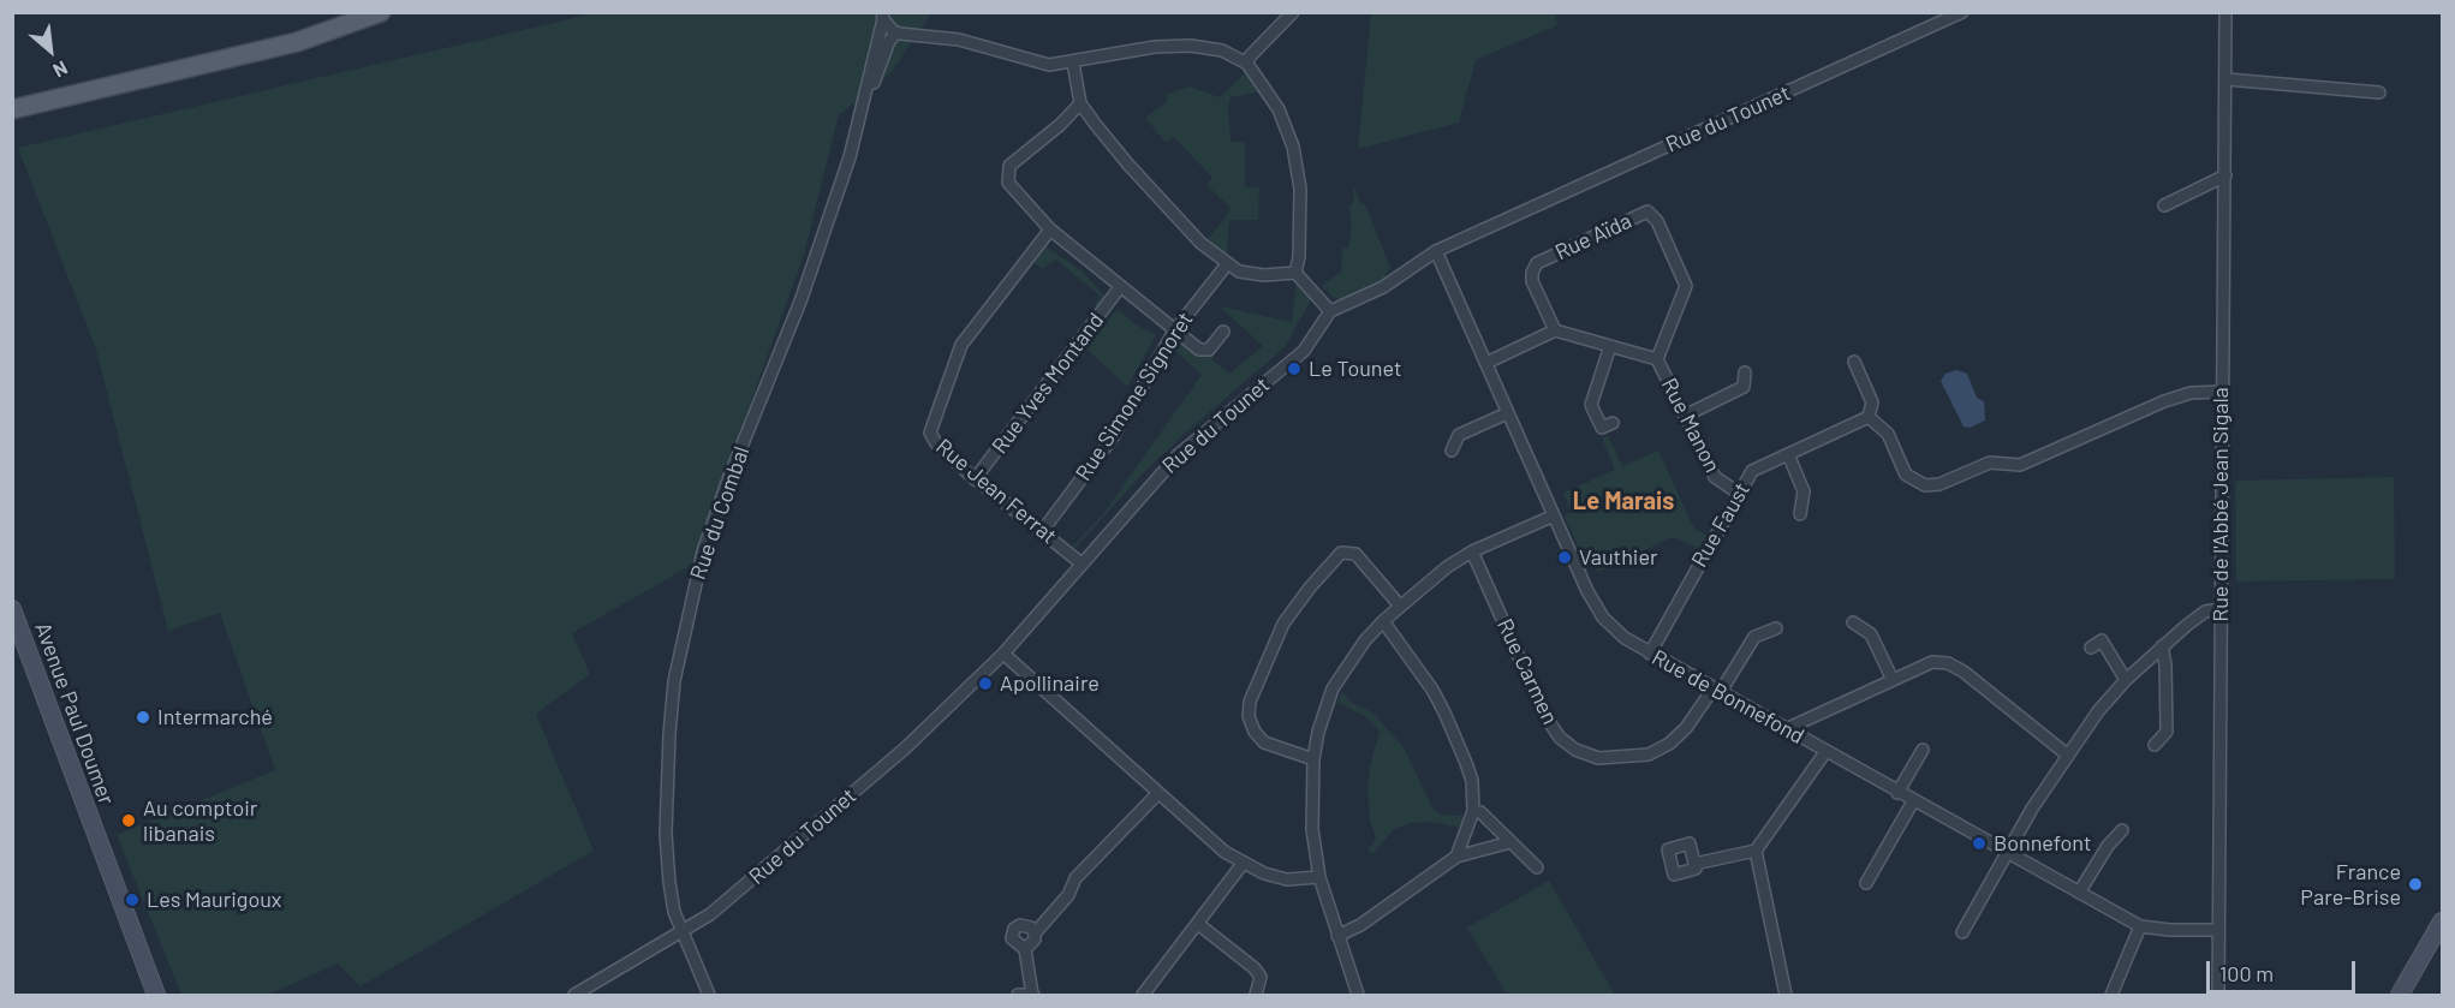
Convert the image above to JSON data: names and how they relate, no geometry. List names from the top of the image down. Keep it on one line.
{"streets":{"main road":["Avenue Paul Doumer"],"street":["Rue du Tounet","Rue Aïda","Rue Yves Montand","Rue Simone Signoret","Rue Manon","Rue Jean Ferrat","Rue de l'Abbé Jean Sigala","Rue du Combal","Rue Faust","Rue Carmen","Rue de Bonnefond"]},"crossings":[["Rue du Tounet","Rue Jean Ferrat"],["Rue du Tounet","Rue du Combal"],["Rue du Tounet","Rue de Bonnefond"],["Rue Aïda","Rue Manon"],["Rue Yves Montand","Rue Jean Ferrat"],["Rue Simone Signoret","Rue Jean Ferrat"],["Rue Manon","Rue Faust"],["Rue de l'Abbé Jean Sigala","Rue de Bonnefond"],["Rue Faust","Rue de Bonnefond"],["Rue Carmen","Rue de Bonnefond"]],"districts":["Le Marais"],"places":["Le Tounet","Vauthier","Apollinaire","Intermarché","Au comptoir libanais","Bonnefont","France Pare-Brise","Les Maurigoux"],"scale_bar":"100 m","north":"bottom right"}
